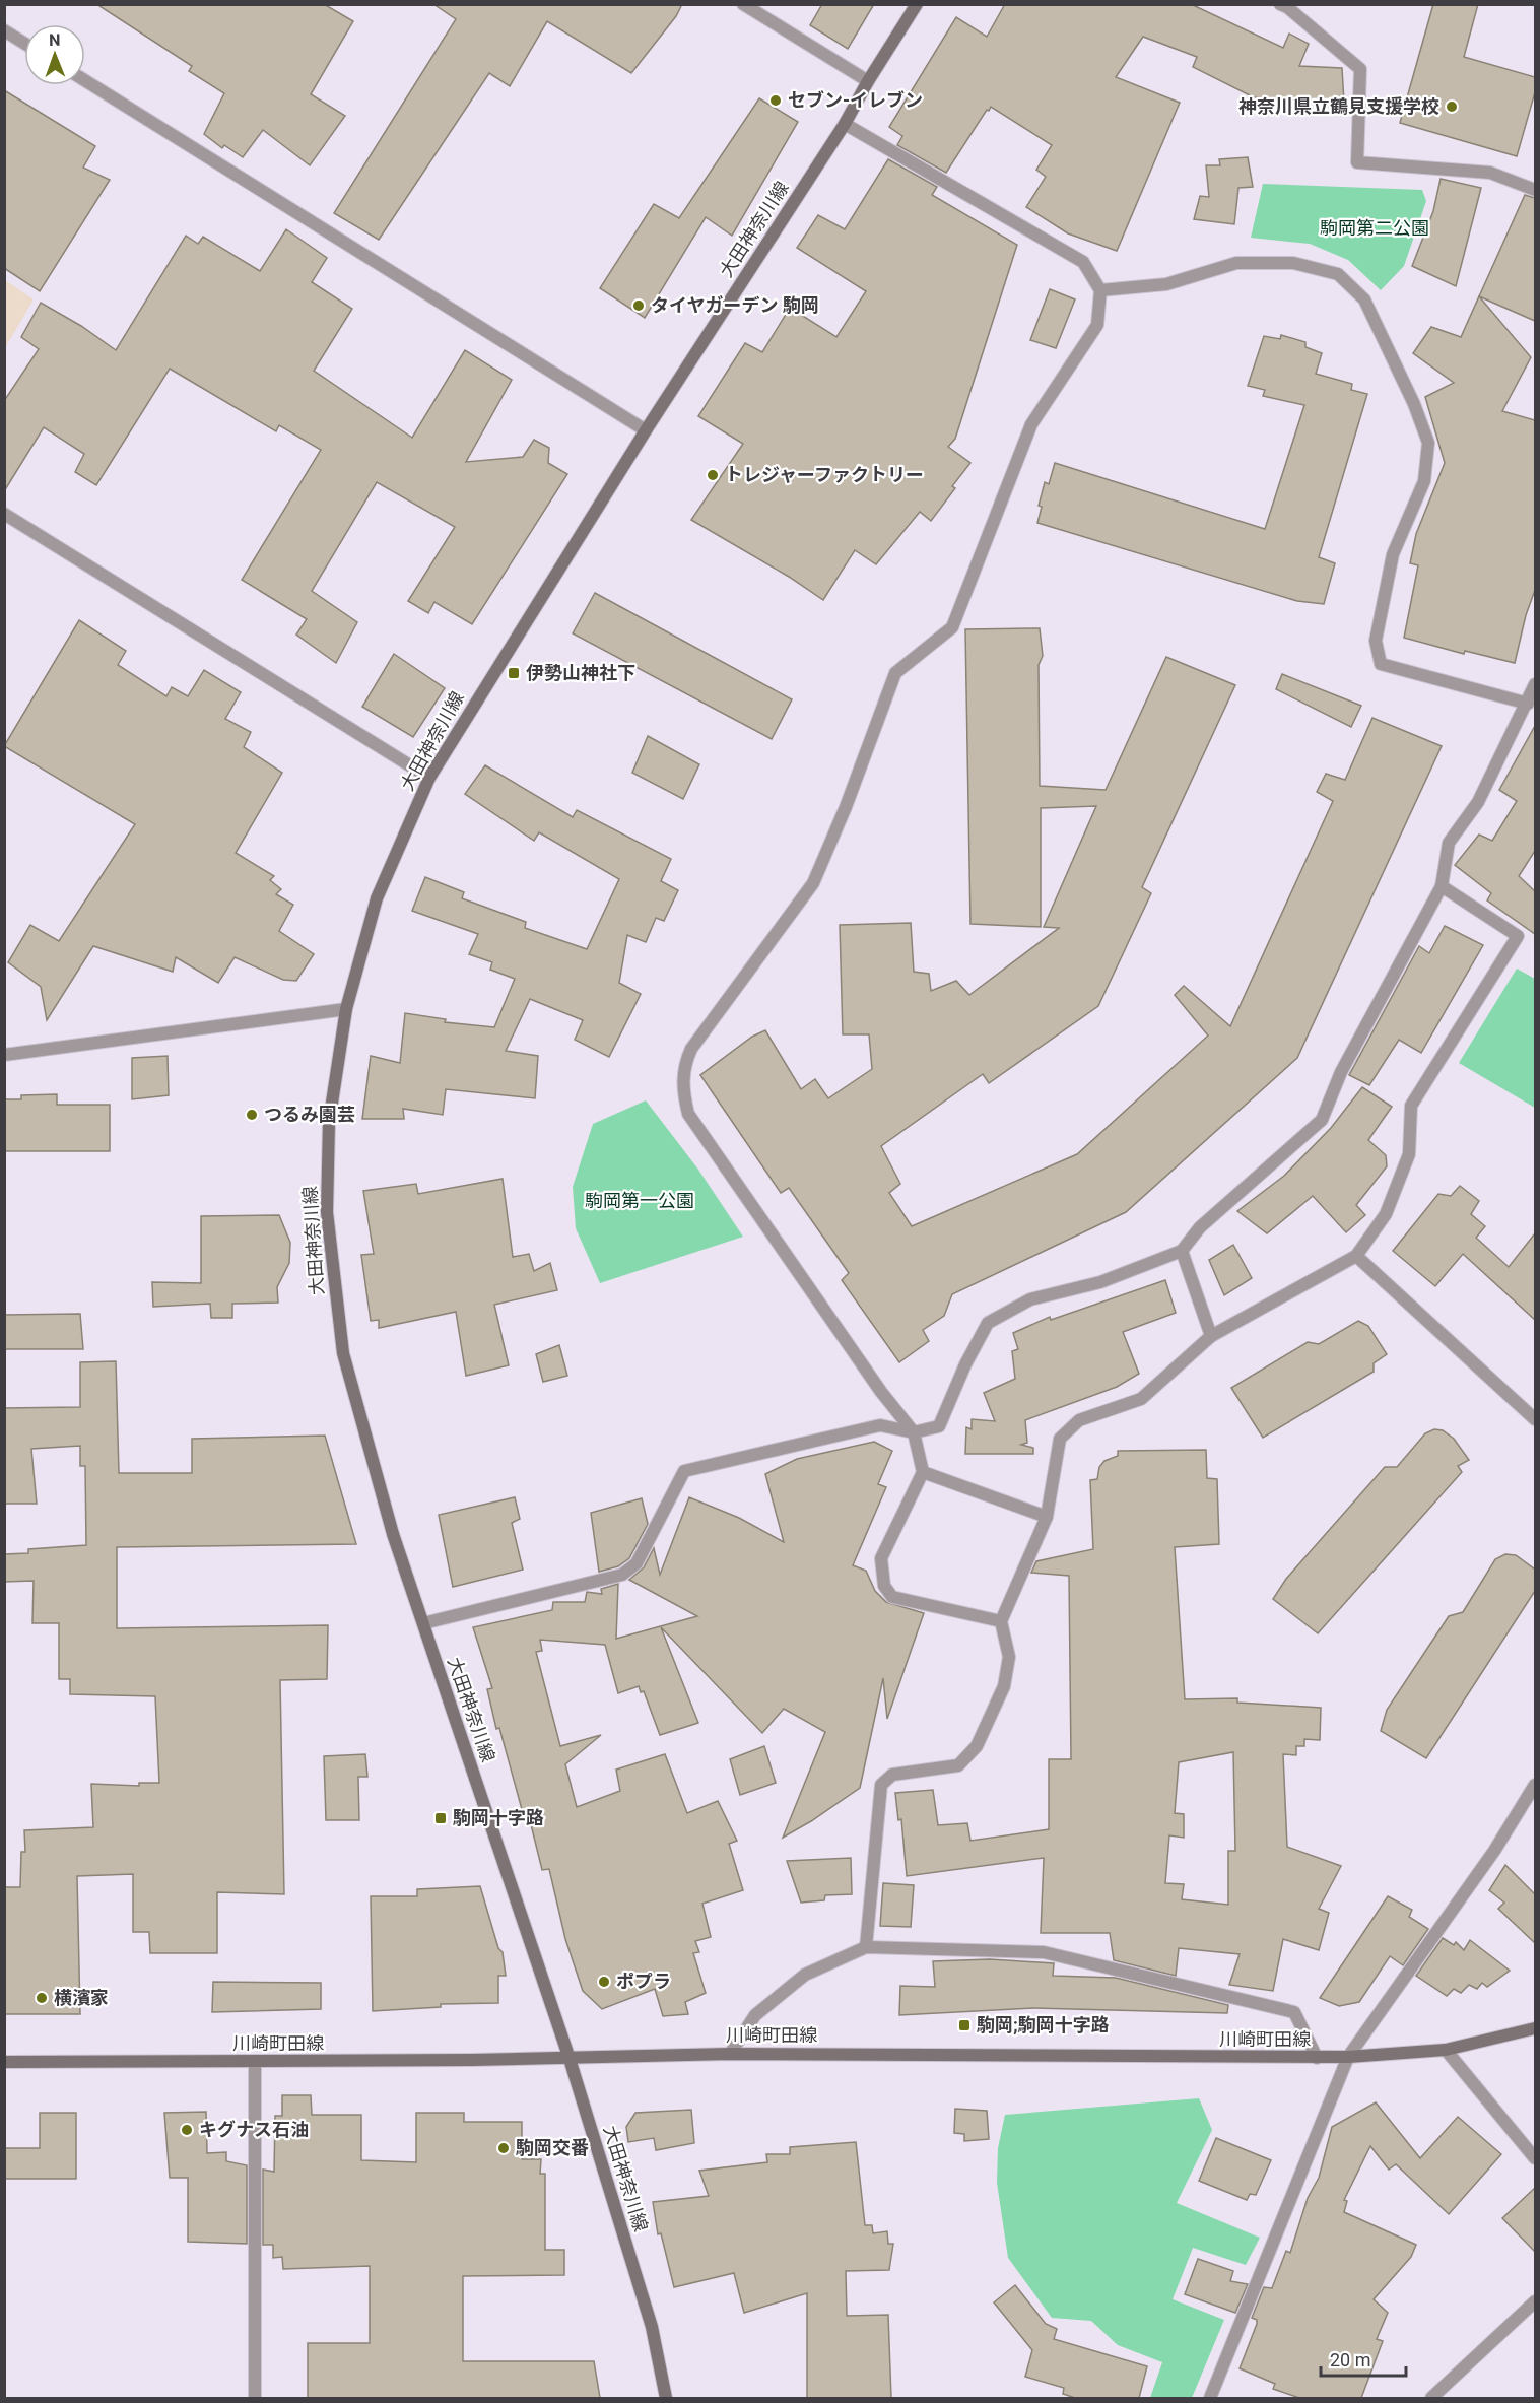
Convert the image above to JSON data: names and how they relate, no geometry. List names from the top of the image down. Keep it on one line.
{"streets":{"main road":["大田神奈川線","川崎町田線"]},"crossings":[["大田神奈川線","川崎町田線"]],"parks":["駒岡第二公園","駒岡第一公園"],"places":{"other":["セブン-イレブン","神奈川県立鶴見支援学校","タイヤガーデン 駒岡","トレジャーファクトリー","つるみ園芸","ポプラ","横濱家","キグナス石油","駒岡交番"],"transit":["伊勢山神社下","駒岡十字路","駒岡;駒岡十字路"]},"scale_bar":"20 m","north":"top"}
